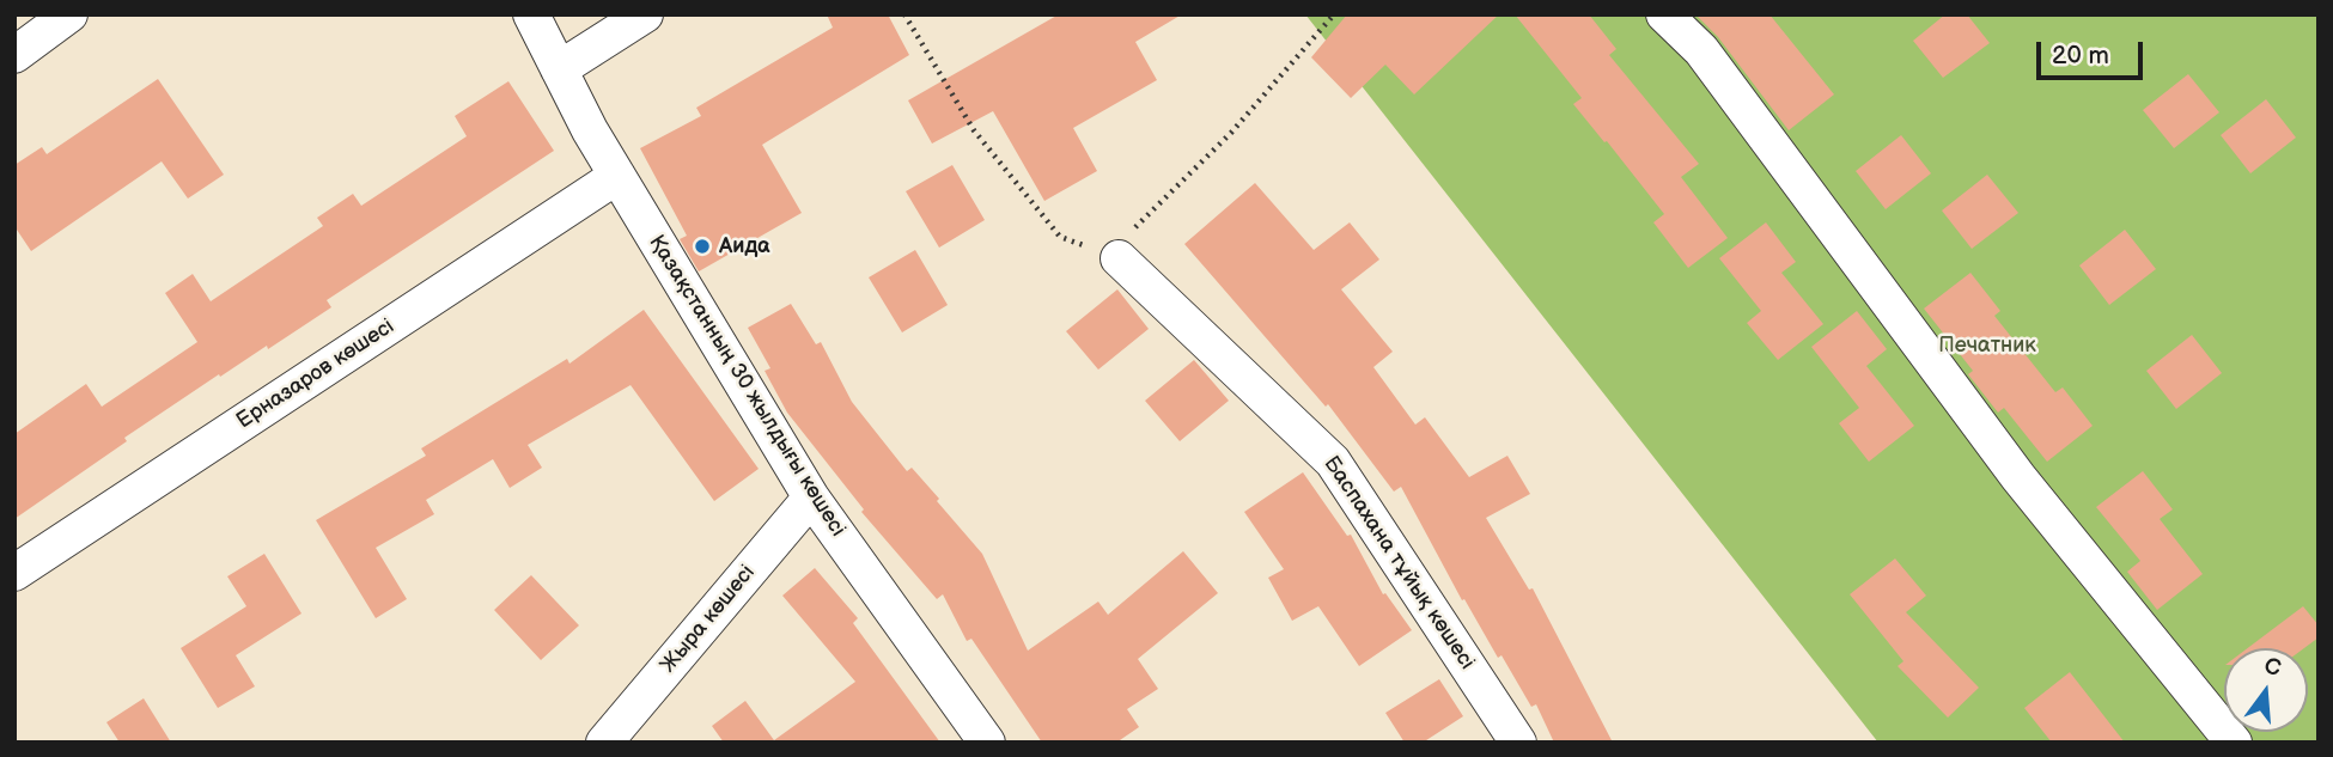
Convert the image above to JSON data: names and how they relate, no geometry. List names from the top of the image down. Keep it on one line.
{"streets":{"street":["Ерназаров көшесі","Қазақстанның 30 жылдығы көшесі","Баспахана тұйық көшесі","Жыра көшесі"]},"crossings":[["Ерназаров көшесі","Қазақстанның 30 жылдығы көшесі"],["Қазақстанның 30 жылдығы көшесі","Жыра көшесі"]],"parks":["Печатник"],"places":["Аида"],"scale_bar":"20 m","north":"top"}
